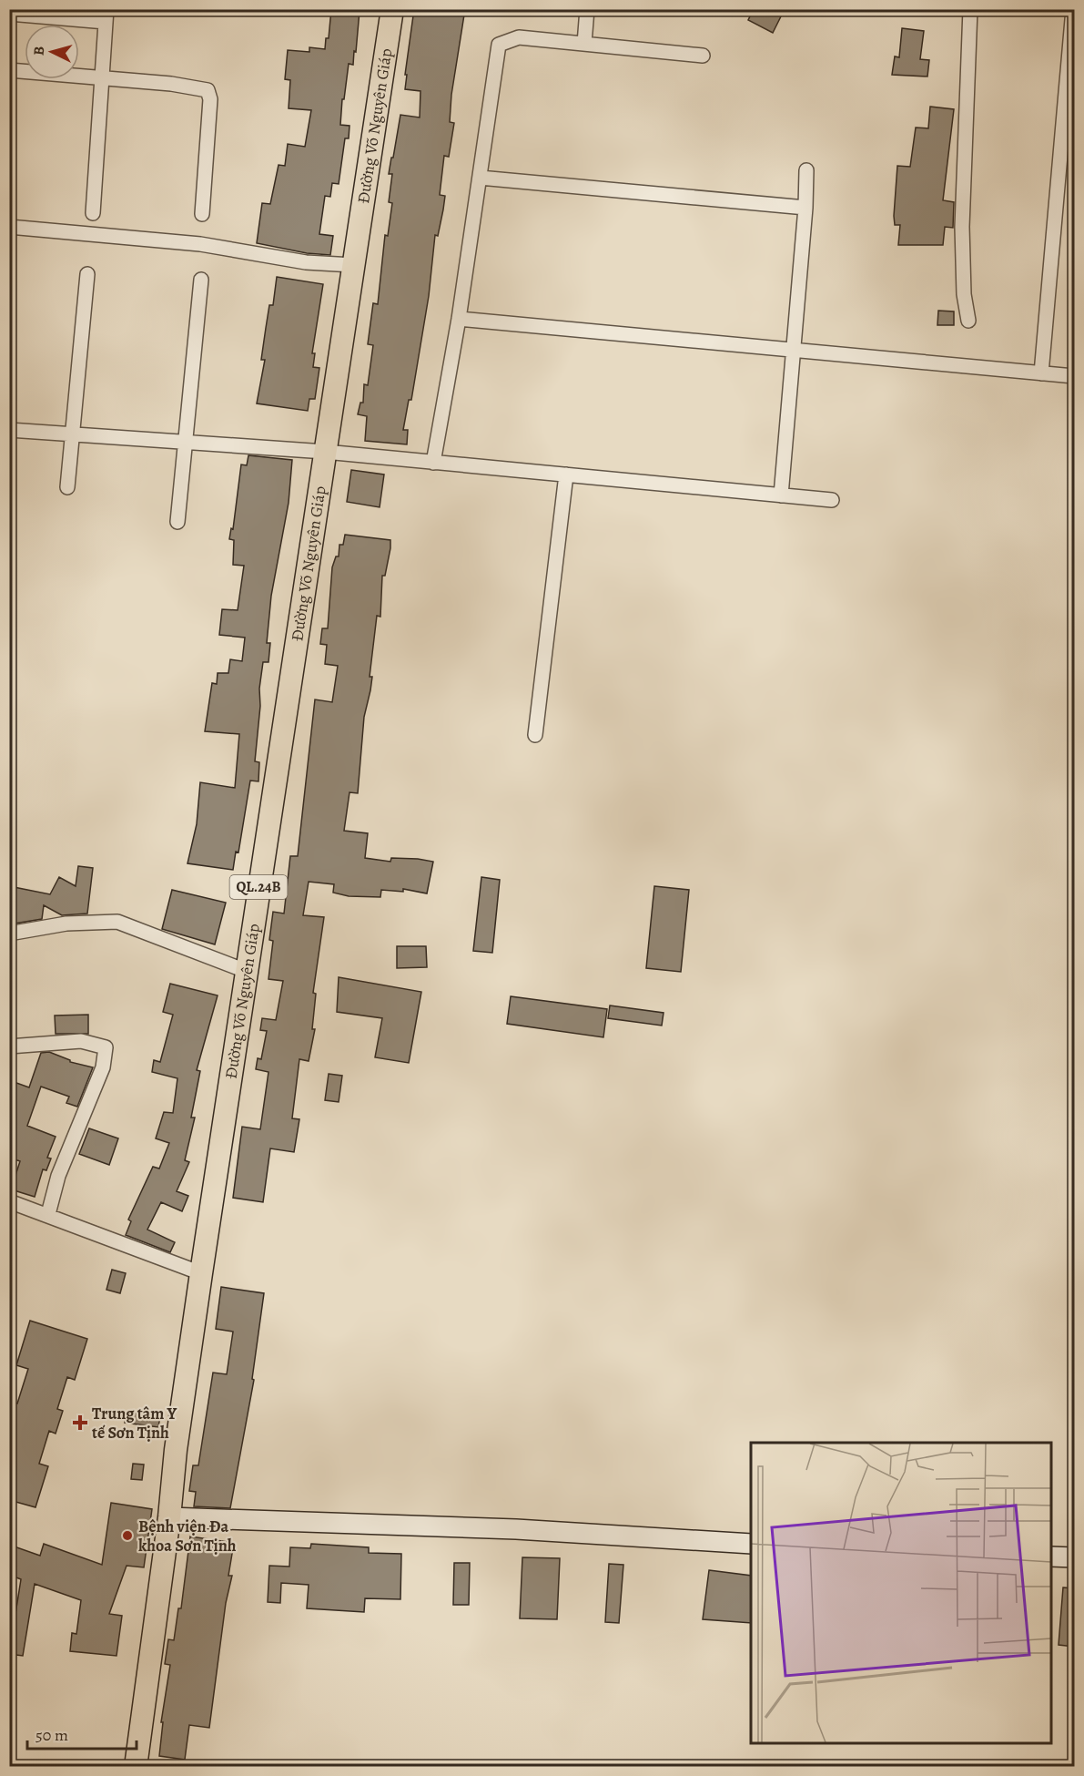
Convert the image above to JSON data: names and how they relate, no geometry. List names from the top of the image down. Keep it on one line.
{"streets":{"main road":["Đường Võ Nguyên Giáp","QL.24B"]},"places":{"health":["Trung tâm Y tế Sơn Tịnh"],"other":["Bệnh viện Đa khoa Sơn Tịnh"]},"scale_bar":"50 m","north":"left"}
